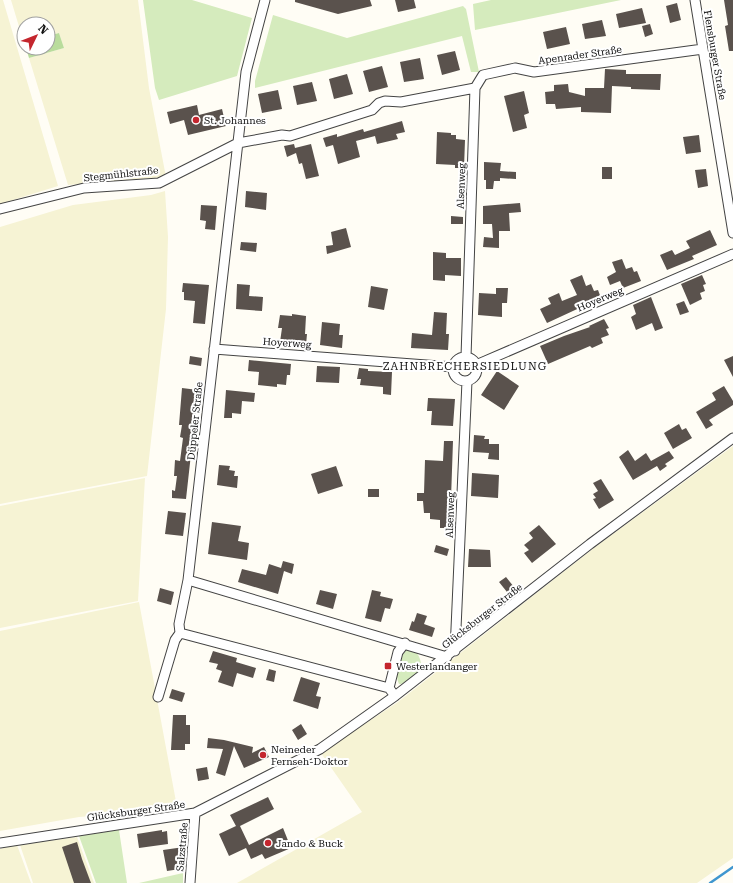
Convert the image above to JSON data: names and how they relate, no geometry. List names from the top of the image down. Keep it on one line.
{"streets":{"street":["Apenrader Straße","Flensburger Straße","Stegmühlstraße","Alsenweg","Hoyerweg","Düppeler Straße","Glücksburger Straße","Salzstraße"]},"crossings":[["Apenrader Straße","Flensburger Straße"],["Apenrader Straße","Alsenweg"],["Stegmühlstraße","Düppeler Straße"],["Alsenweg","Hoyerweg"],["Alsenweg","Glücksburger Straße"],["Hoyerweg","Düppeler Straße"],["Glücksburger Straße","Salzstraße"]],"districts":["ZAHNBRECHERSIEDLUNG"],"places":{"other":["St. Johannes","Neineder Fernseh-Doktor","Jando & Buck"],"transit":["Westerlandanger"]},"north":"top right"}
